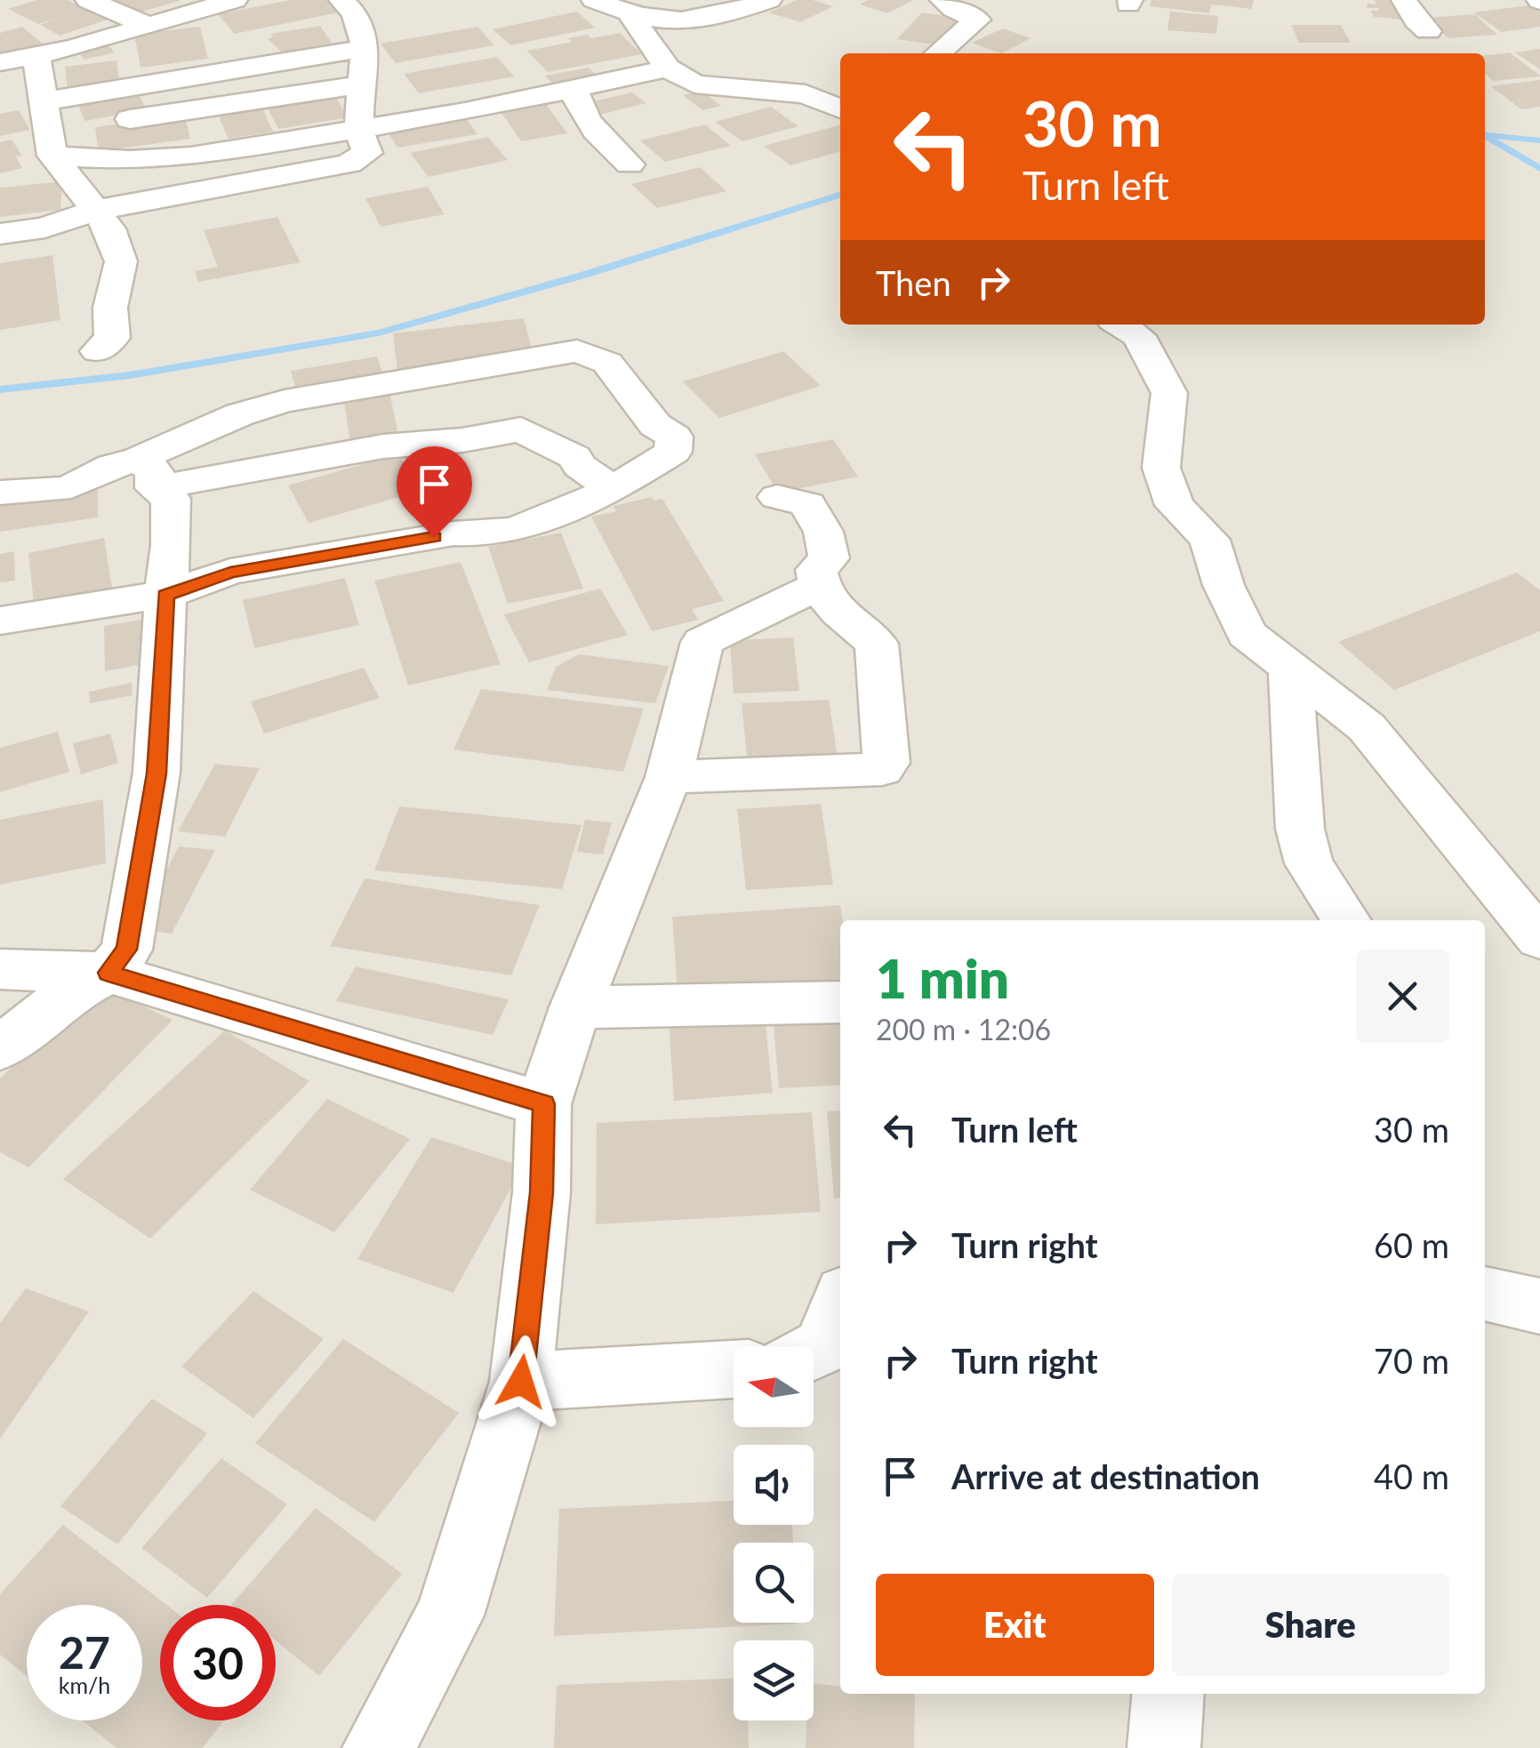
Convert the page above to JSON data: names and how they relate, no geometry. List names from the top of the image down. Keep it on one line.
{"north":"left","page":{"turn":["30 m","Turn left"],"then":"Then","heading":["1 min","200 m · 12:06"],"list":[{"name":"Turn left","value":"30 m"},{"name":"Turn right","value":"60 m"},{"name":"Turn right","value":"70 m"},{"name":"Arrive at destination","value":"40 m"}],"buttons":["Exit","Share"],"speed":"27 km/h","limit":"30"}}
